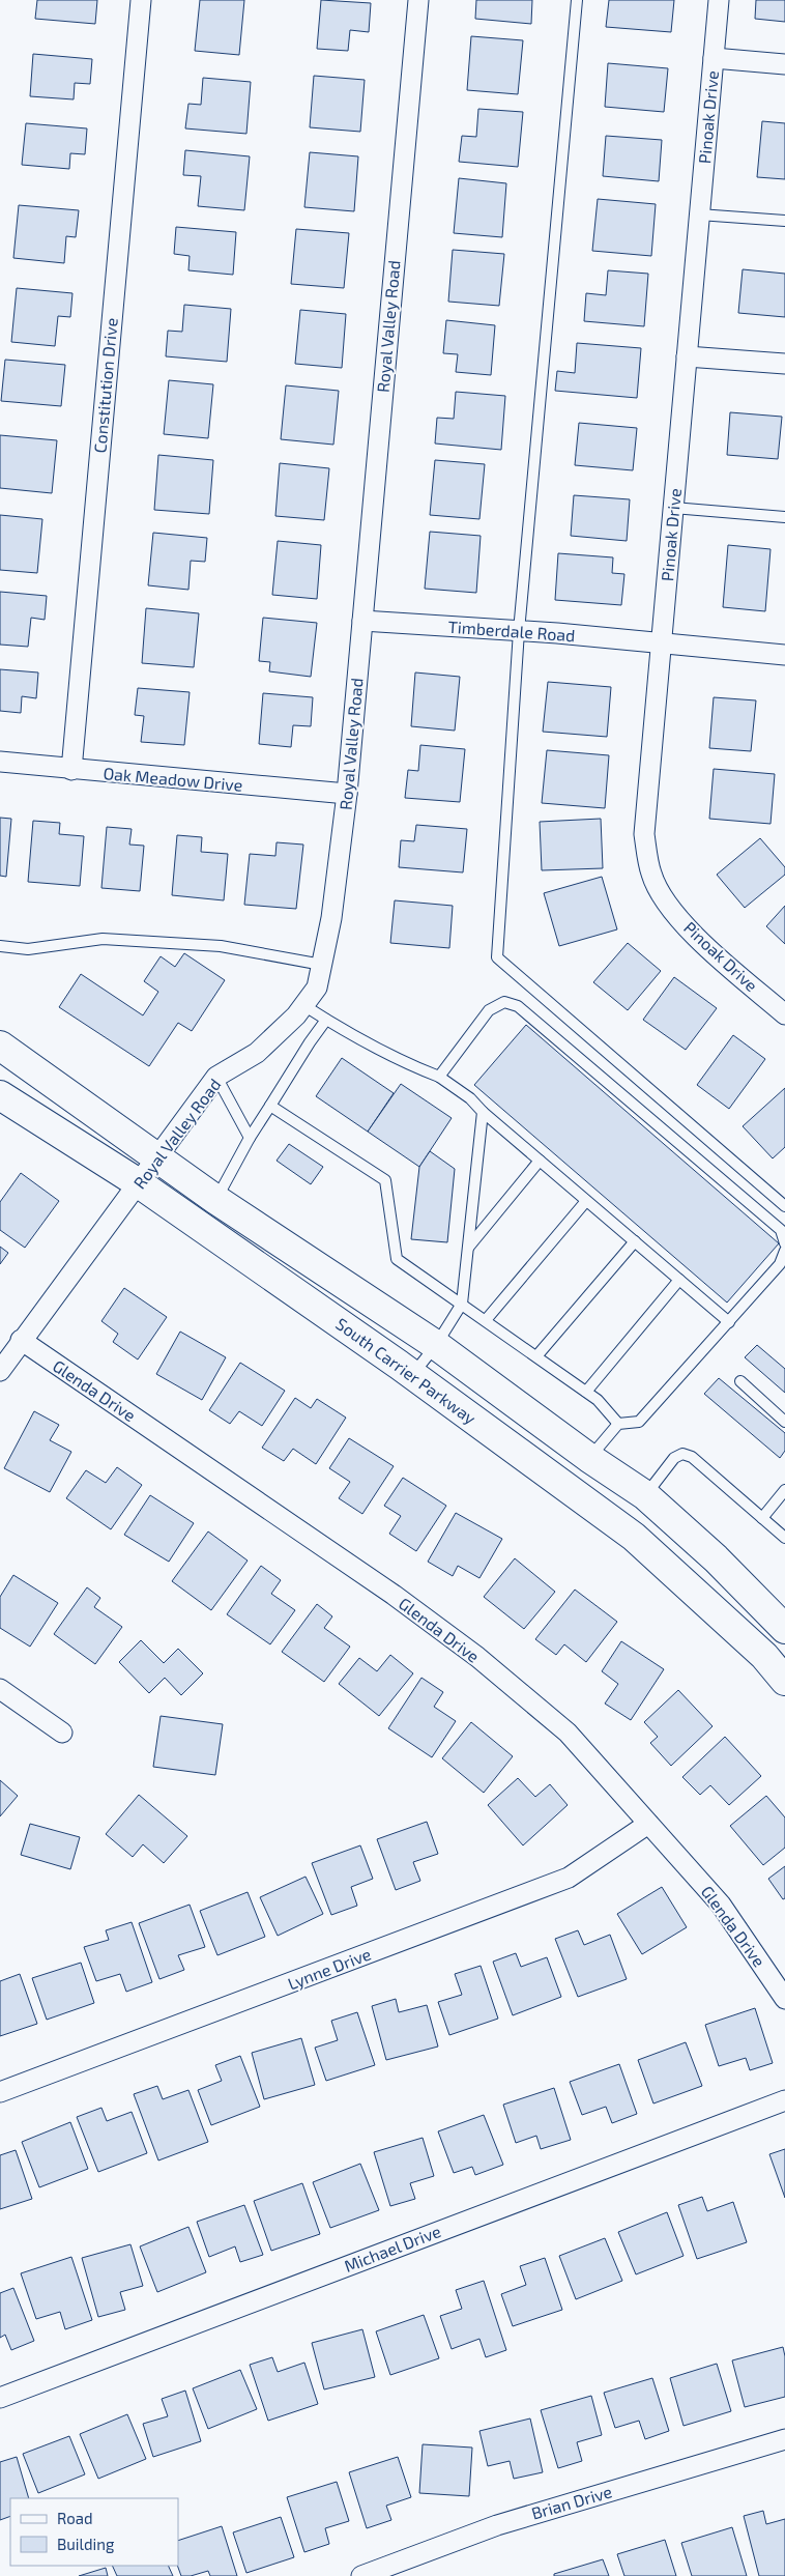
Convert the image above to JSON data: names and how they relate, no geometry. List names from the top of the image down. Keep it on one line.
{"streets":{"main road":["South Carrier Parkway"],"street":["Pinoak Drive","Royal Valley Road","Constitution Drive","Timberdale Road","Oak Meadow Drive","Glenda Drive","Lynne Drive","Michael Drive","Brian Drive"]},"crossings":[["Pinoak Drive","Timberdale Road"],["Royal Valley Road","Timberdale Road"],["Royal Valley Road","Oak Meadow Drive"],["Royal Valley Road","South Carrier Parkway"],["Royal Valley Road","Glenda Drive"],["Constitution Drive","Oak Meadow Drive"],["Glenda Drive","Lynne Drive"]],"legend":["Road","Building"]}
